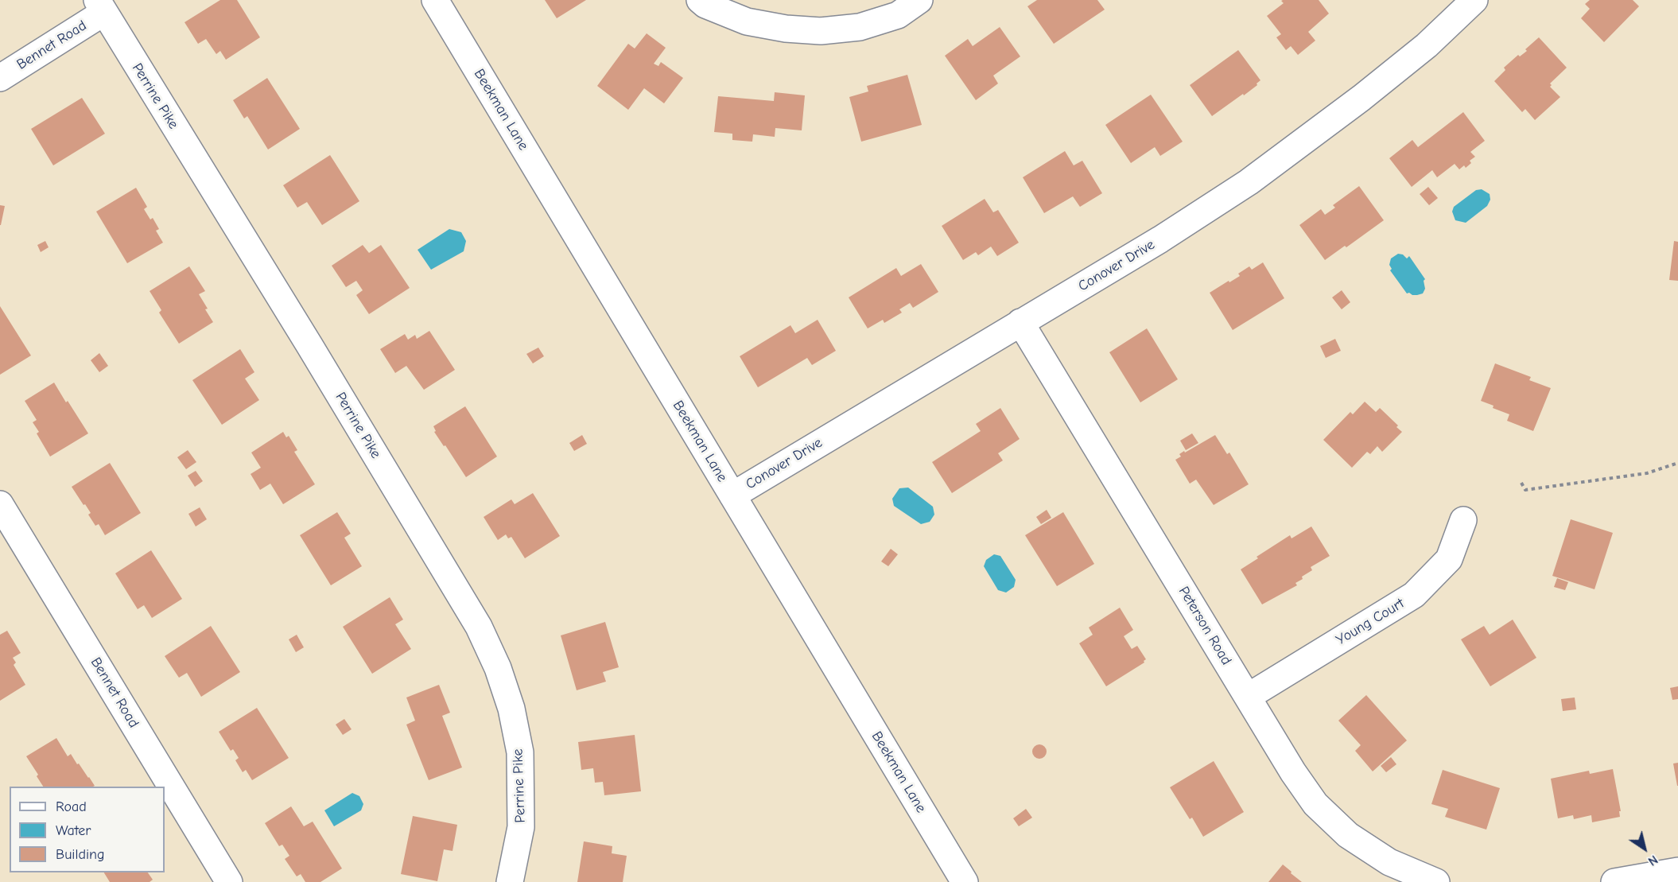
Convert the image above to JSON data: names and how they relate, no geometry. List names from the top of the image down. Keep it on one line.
{"streets":{"street":["Bennet Road","Perrine Pike","Beekman Lane","Conover Drive","Young Court","Peterson Road"]},"crossings":[["Bennet Road","Perrine Pike"],["Beekman Lane","Conover Drive"],["Conover Drive","Peterson Road"],["Young Court","Peterson Road"]],"legend":["Road","Water","Building"],"north":"bottom right"}
